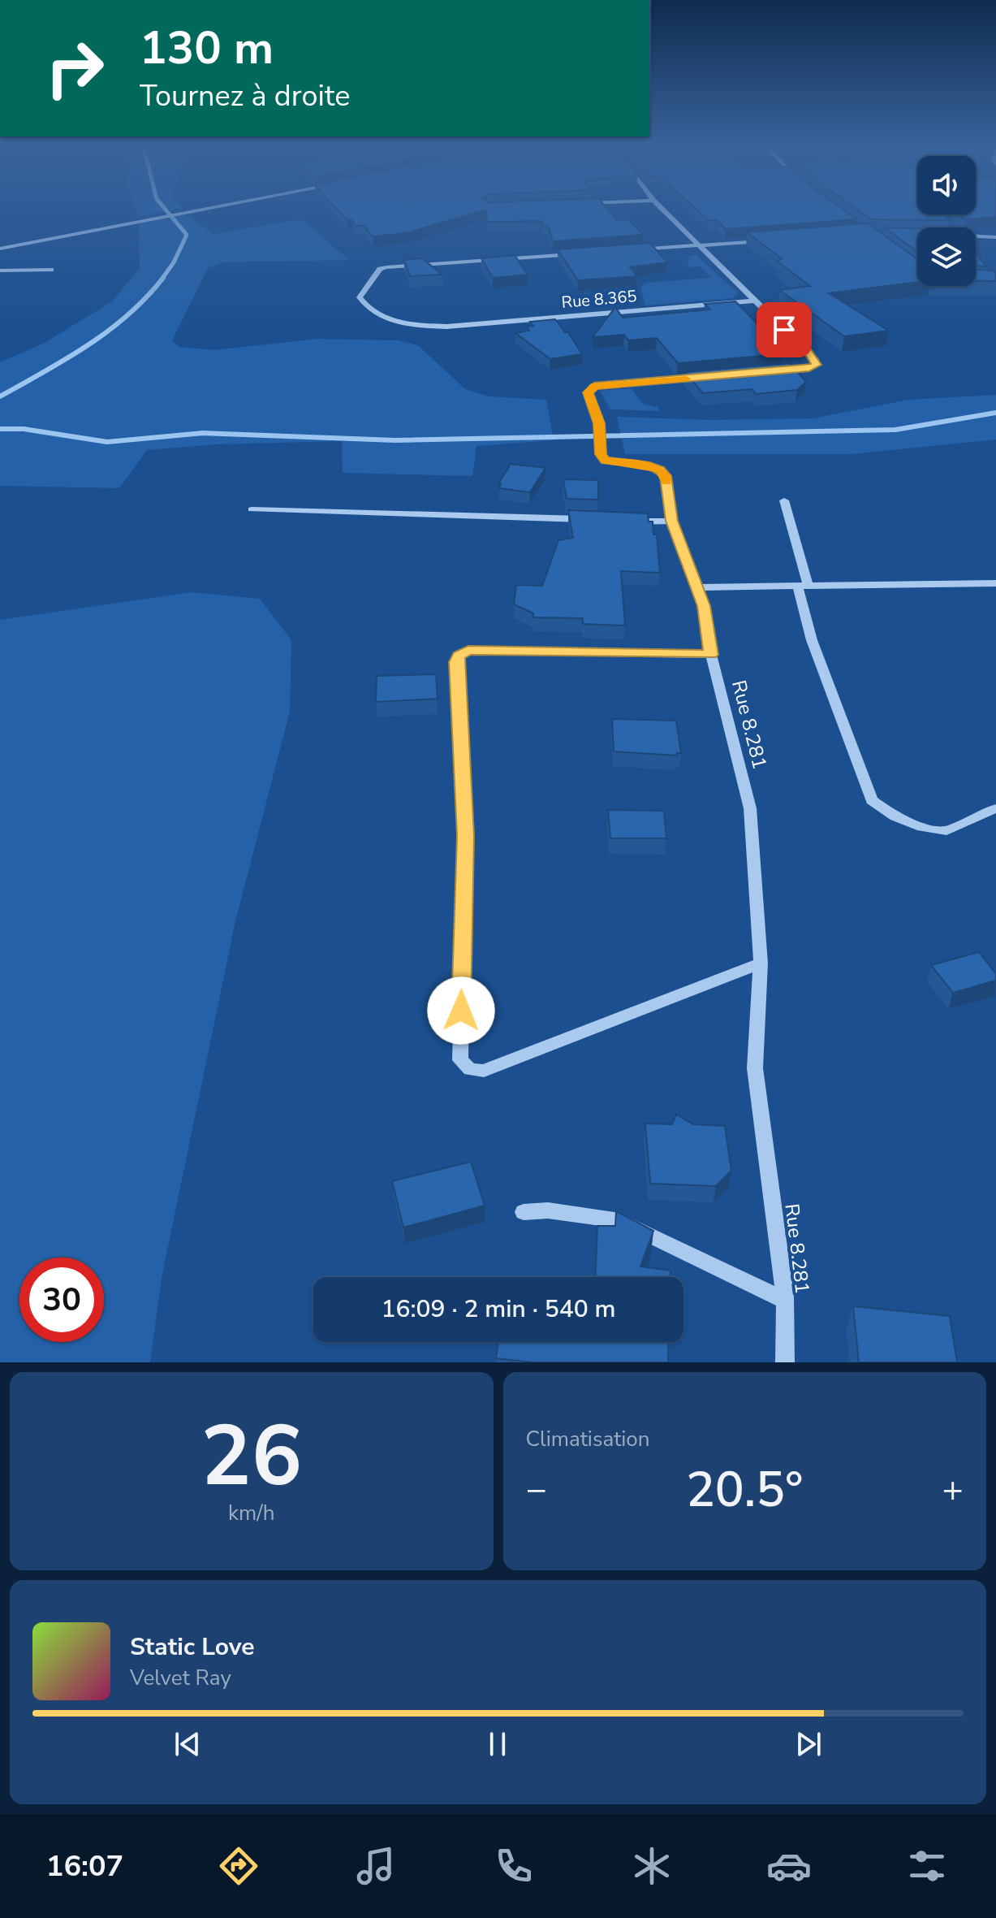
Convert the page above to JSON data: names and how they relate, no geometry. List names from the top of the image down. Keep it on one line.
{"streets":{"street":["Rue 8.365","Rue 8.281"]},"page":{"turn":["130 m","Tournez à droite"],"limit":"30","trip":"16:09 · 2 min · 540 m","tile":[["26","km/h"],"Climatisation"],"heat":["−","20.5°","+"],"song":["Static Love","Velvet Ray"],"tabs":"16:07"}}
